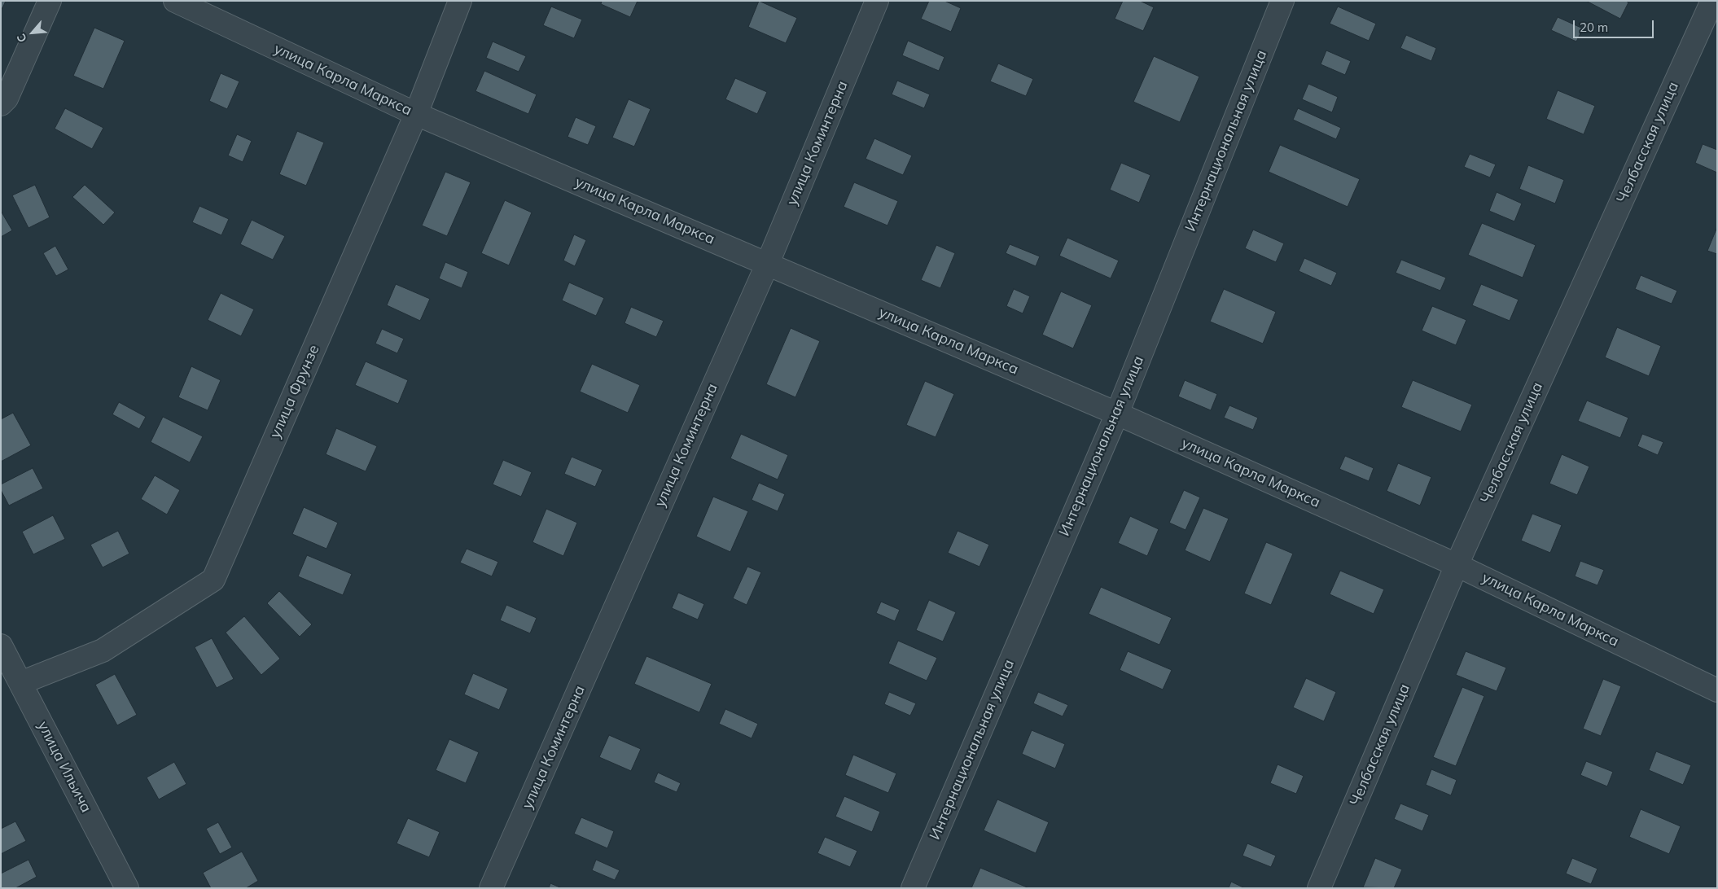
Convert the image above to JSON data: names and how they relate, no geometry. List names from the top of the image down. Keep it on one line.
{"streets":{"street":["улица Карла Маркса","Интернациональная улица","Челбасская улица","улица Коминтерна","улица Фрунзе","улица Ильича"]},"crossings":[["улица Карла Маркса","Интернациональная улица"],["улица Карла Маркса","Челбасская улица"],["улица Карла Маркса","улица Коминтерна"],["улица Карла Маркса","улица Фрунзе"],["улица Фрунзе","улица Ильича"]],"scale_bar":"20 m","north":"bottom left"}
